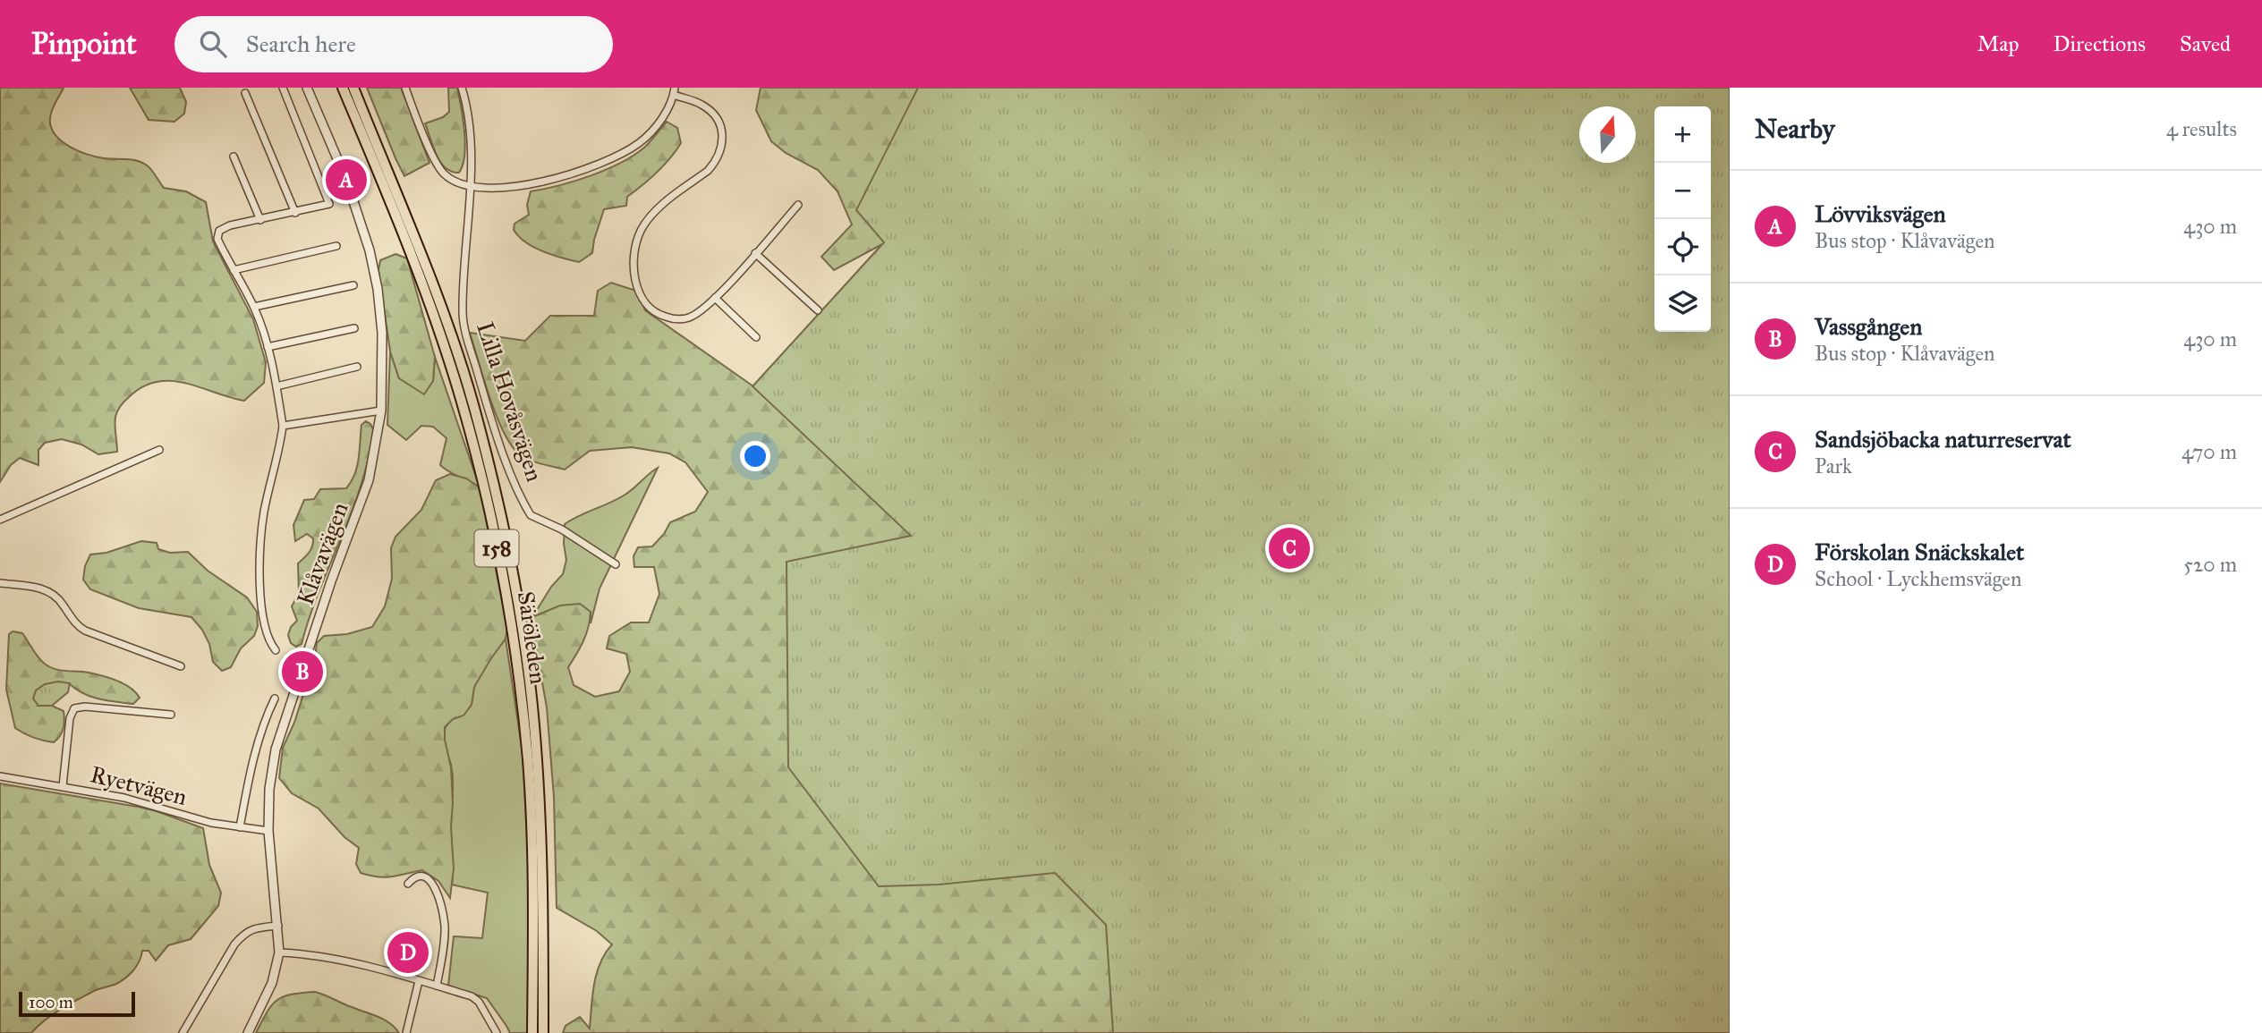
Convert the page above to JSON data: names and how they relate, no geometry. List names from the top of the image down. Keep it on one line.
{"streets":{"main road":["158","Säröleden"],"street":["Lilla Hovåsvägen","Klåvavägen","Ryetvägen"]},"crossings":[["Klåvavägen","Ryetvägen"]],"scale_bar":"100 m","north":"top","page":{"header":"Pinpoint","search":"Search here","nav":["Map","Directions","Saved"],"heading":["Nearby","4 results"],"map_buttons":["+","−"],"pins":["A","C","B","D"],"list":[{"mark":"A","name":"Lövviksvägen","note":"Bus stop · Klåvavägen","value":"430 m"},{"mark":"B","name":"Vassgången","note":"Bus stop · Klåvavägen","value":"430 m"},{"mark":"C","name":"Sandsjöbacka naturreservat","note":"Park","value":"470 m"},{"mark":"D","name":"Förskolan Snäckskalet","note":"School · Lyckhemsvägen","value":"520 m"}],"scale":"100 m"}}
